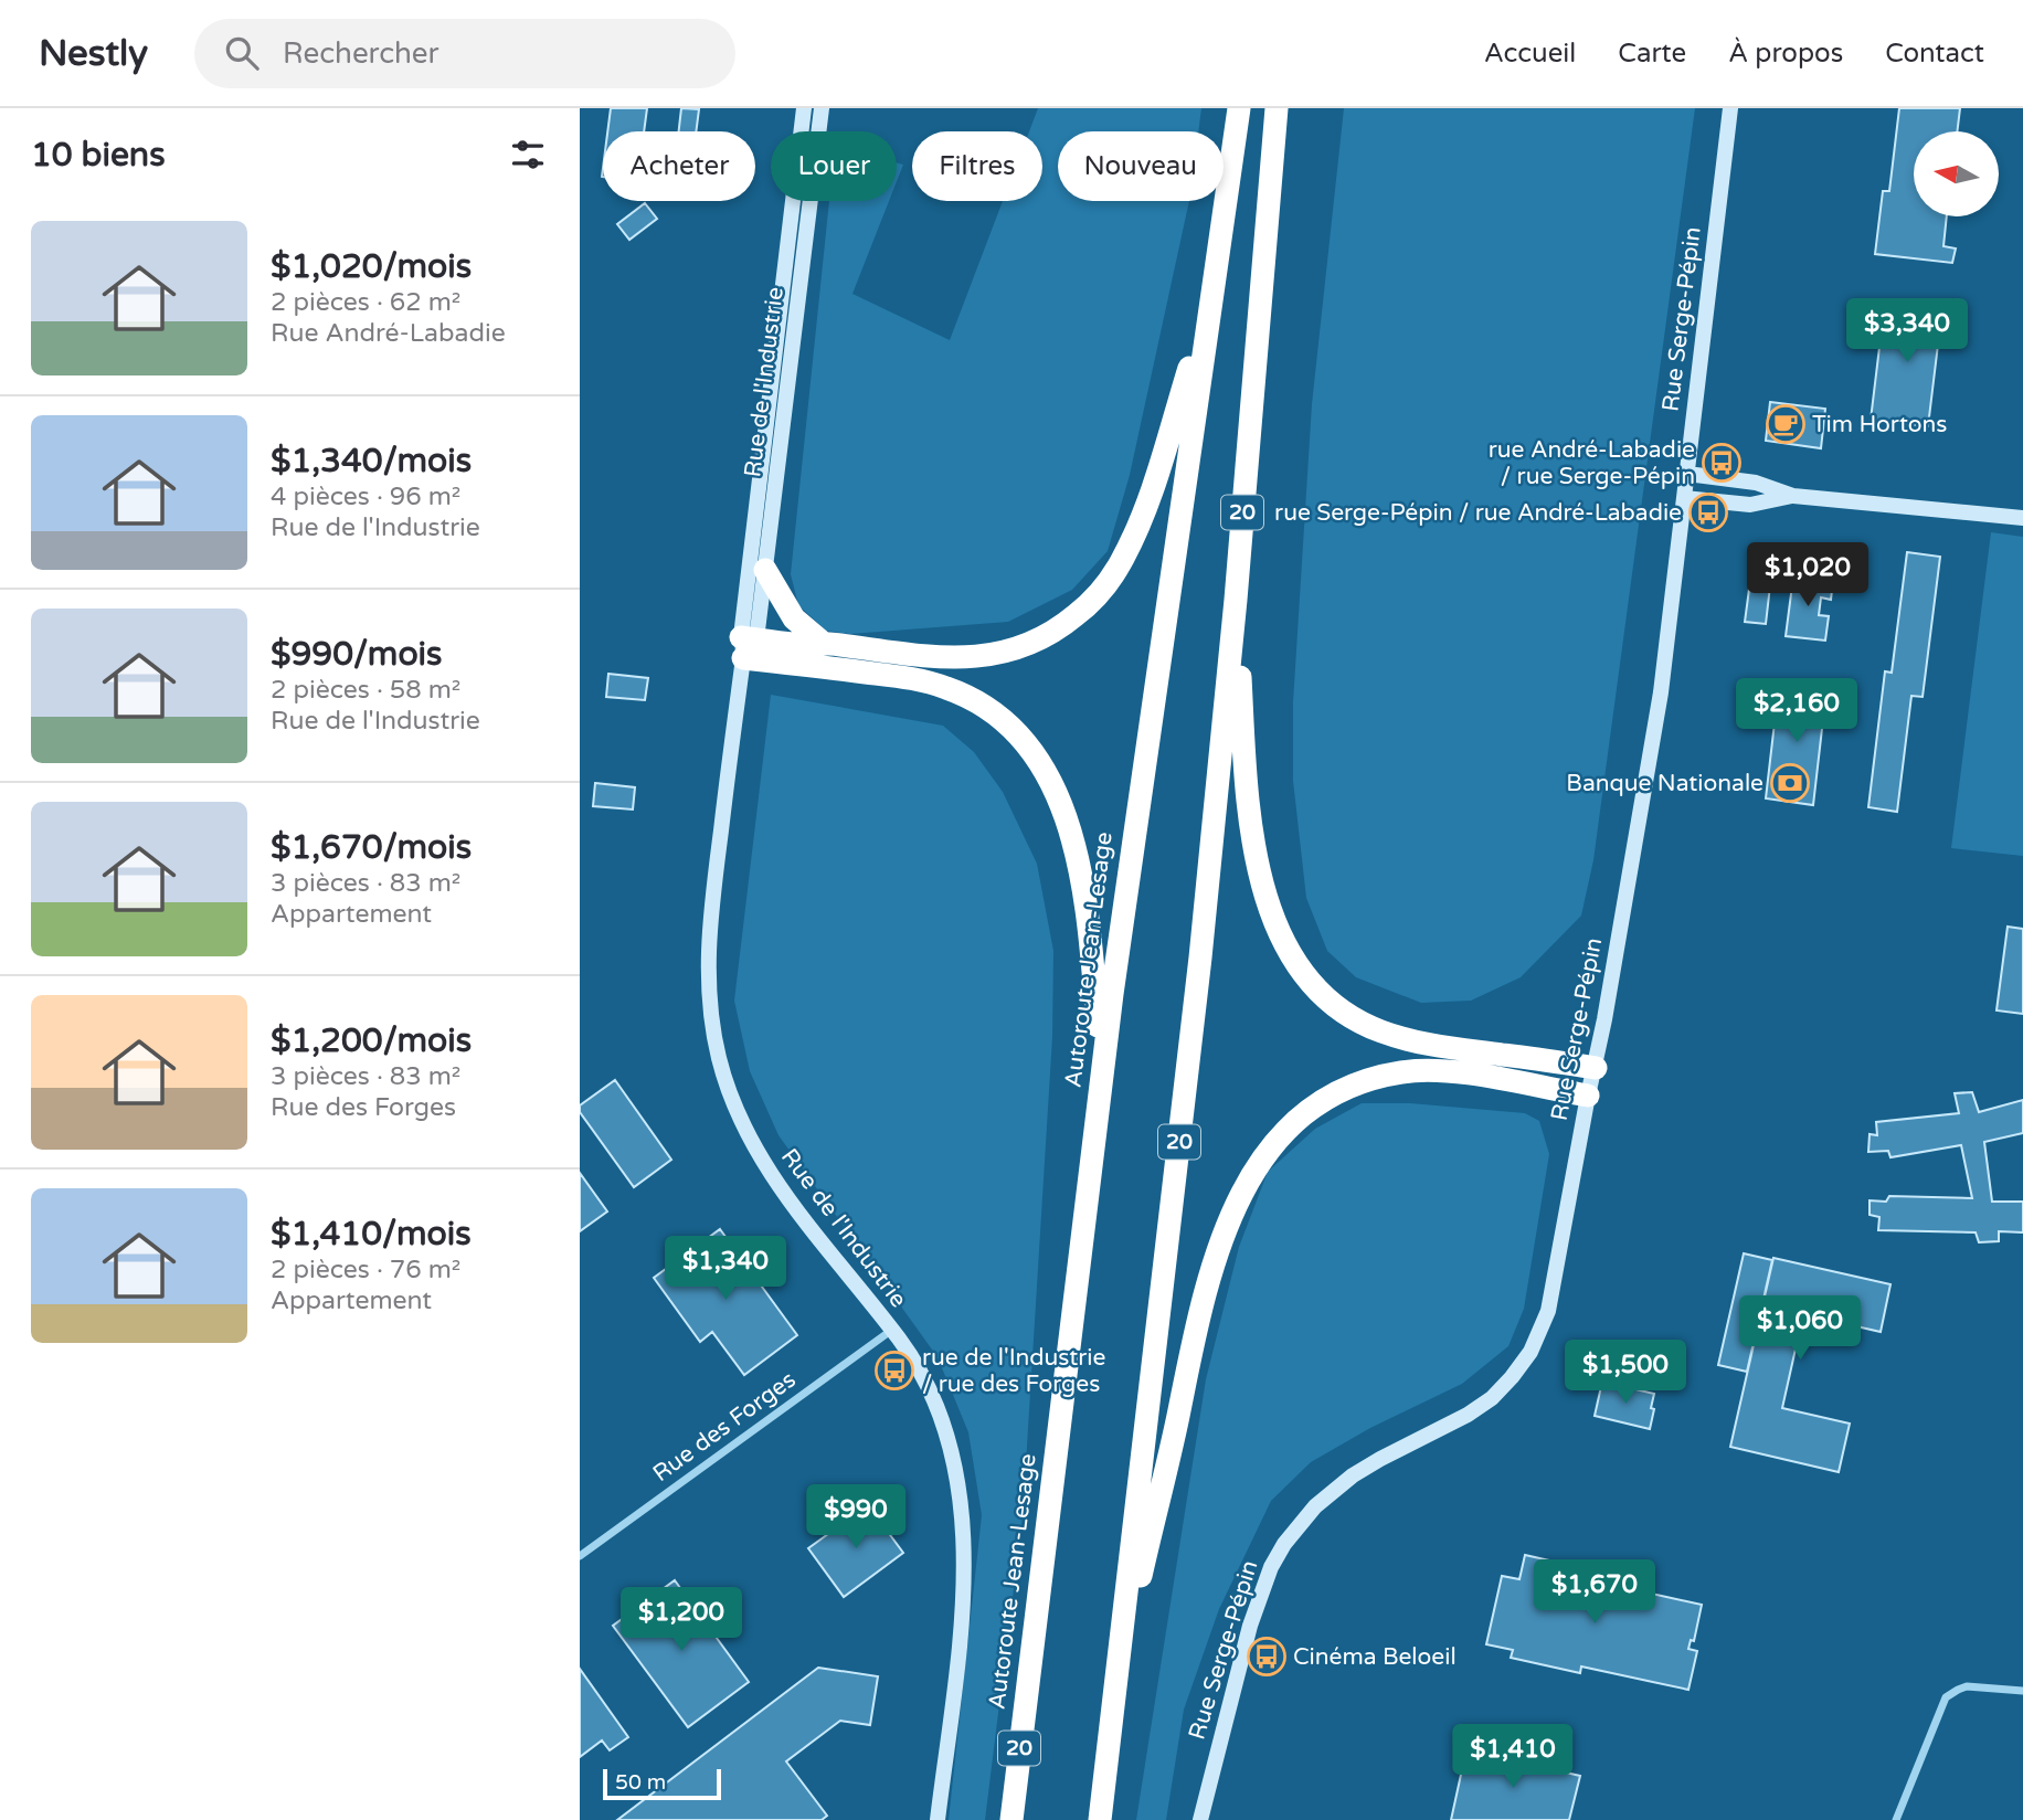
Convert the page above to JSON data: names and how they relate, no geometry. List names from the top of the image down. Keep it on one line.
{"streets":{"highway":["20","Autoroute Jean-Lesage"],"street":["Rue Serge-Pépin","Rue de l'Industrie","Rue des Forges"]},"crossings":[["Rue de l'Industrie","Rue des Forges"]],"places":{"cafe":["Tim Hortons"],"bus stop":["rue André-Labadie / rue Serge-Pépin","rue Serge-Pépin / rue André-Labadie","rue de l'Industrie / rue des Forges","Cinéma Beloeil"],"bank":["Banque Nationale"]},"scale_bar":"50 m","north":"left","page":{"header":"Nestly","search":"Rechercher","nav":["Accueil","Carte","À propos","Contact"],"heading":"10 biens","chip":["Acheter","Louer","Filtres","Nouveau"],"list":[{"name":"$1,020/mois","note":"2 pièces · 62 m² · Rue André-Labadie"},{"name":"$1,340/mois","note":"4 pièces · 96 m² · Rue de l'Industrie"},{"name":"$990/mois","note":"2 pièces · 58 m² · Rue de l'Industrie"},{"name":"$1,670/mois","note":"3 pièces · 83 m² · Appartement"},{"name":"$1,200/mois","note":"3 pièces · 83 m² · Rue des Forges"},{"name":"$1,410/mois","note":"2 pièces · 76 m² · Appartement"}],"price":["$3,340","$1,020","$2,160","$1,340","$1,060","$1,500","$990","$1,670","$1,200","$1,410"],"scale":"50 m"}}
